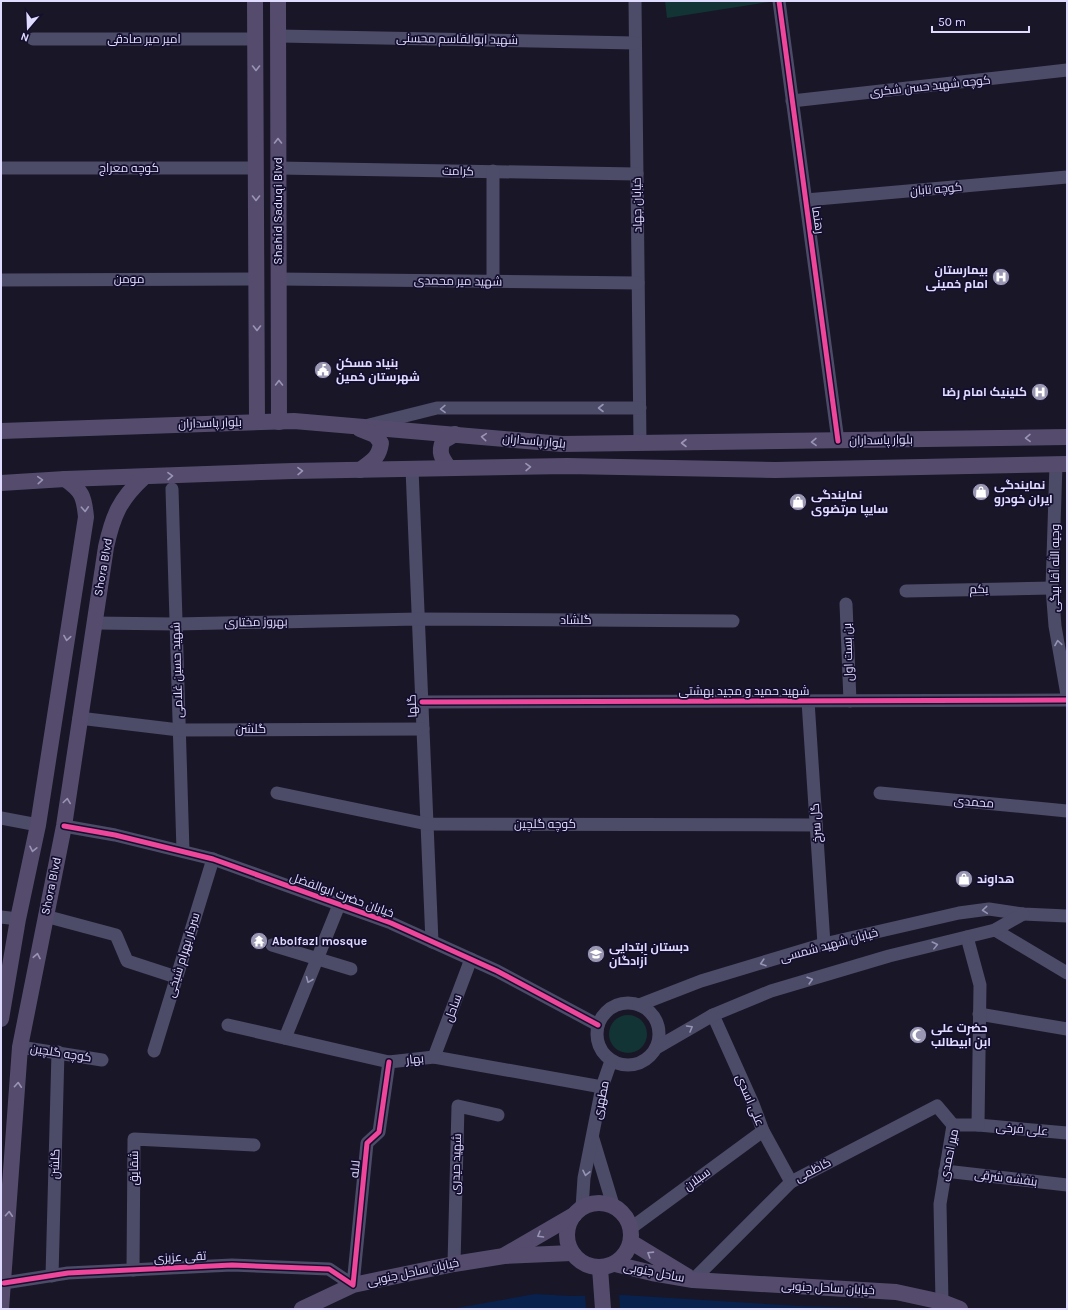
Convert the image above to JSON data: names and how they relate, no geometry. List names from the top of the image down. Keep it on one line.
{"streets":{"main road":["Shahid Saduqi Blvd","بلوار پاسداران","Shora Blvd","خیابان ساحل جنوبی","ساحل جنوبی"],"street":["امیر میر صادقی","شهید ابوالقاسم محسنی","کوچه شهید حسن شکری","کوچه معراج","کرامت","کوچه تابان","خیابان جهاد","رهنما","مومن","شهید میر محمدی","وجیه الله آقا بیگی","یکم","گلشاد","بهروز مختاری","بن بست اول","شهید حسین غلامی","شهید حمید و مجید بهشتی","گلها","گلشن","محمدی","گل سرخ","کوچه گلچین","خیابان حضرت ابوالفضل","خیابان شهید شمسی","سردار بهرام شیخی","ساحل","بهار","مطهری","علی اسدی","علی فرخی","میر احمدی","شهید حیدری","شقایق","لاله","کاظمی","بنفشه شرقی","سبلان","تقی عزیزی"]},"crossings":[["امیر میر صادقی","Shahid Saduqi Blvd"],["شهید ابوالقاسم محسنی","خیابان جهاد"],["شهید ابوالقاسم محسنی","Shahid Saduqi Blvd"],["کوچه شهید حسن شکری","رهنما"],["کوچه معراج","Shahid Saduqi Blvd"],["کرامت","خیابان جهاد"],["کرامت","Shahid Saduqi Blvd"],["کوچه تابان","رهنما"],["خیابان جهاد","شهید میر محمدی"],["خیابان جهاد","بلوار پاسداران"],["Shahid Saduqi Blvd","مومن"],["Shahid Saduqi Blvd","شهید میر محمدی"],["Shahid Saduqi Blvd","بلوار پاسداران"],["رهنما","بلوار پاسداران"],["بلوار پاسداران","Shora Blvd"],["بلوار پاسداران","وجیه الله آقا بیگی"],["بلوار پاسداران","گلها"],["Shora Blvd","بهروز مختاری"],["Shora Blvd","گلشن"],["Shora Blvd","کوچه گلچین"],["Shora Blvd","خیابان حضرت ابوالفضل"],["Shora Blvd","تقی عزیزی"],["وجیه الله آقا بیگی","یکم"],["گلشاد","بهروز مختاری"],["گلشاد","گلها"],["بهروز مختاری","شهید حسین غلامی"],["بهروز مختاری","گلها"],["بن بست اول","شهید حمید و مجید بهشتی"],["شهید حسین غلامی","گلشن"],["شهید حسین غلامی","خیابان حضرت ابوالفضل"],["شهید حمید و مجید بهشتی","گلها"],["شهید حمید و مجید بهشتی","گل سرخ"],["گلها","گلشن"],["گلها","کوچه گلچین"],["گلها","خیابان حضرت ابوالفضل"],["گلشن","کوچه گلچین"],["گلشن","تقی عزیزی"],["گل سرخ","کوچه گلچین"],["گل سرخ","خیابان شهید شمسی"],["خیابان حضرت ابوالفضل","خیابان شهید شمسی"],["خیابان حضرت ابوالفضل","سردار بهرام شیخی"],["خیابان حضرت ابوالفضل","ساحل"],["خیابان حضرت ابوالفضل","مطهری"],["خیابان شهید شمسی","مطهری"],["ساحل","بهار"],["بهار","مطهری"],["بهار","لاله"],["مطهری","سبلان"],["مطهری","ساحل جنوبی"],["علی اسدی","کاظمی"],["علی اسدی","سبلان"],["علی فرخی","میر احمدی"],["میر احمدی","کاظمی"],["میر احمدی","بنفشه شرقی"],["میر احمدی","خیابان ساحل جنوبی"],["شهید حیدری","خیابان ساحل جنوبی"],["شقایق","تقی عزیزی"],["لاله","تقی عزیزی"],["لاله","خیابان ساحل جنوبی"],["کاظمی","خیابان ساحل جنوبی"],["کاظمی","ساحل جنوبی"],["سبلان","ساحل جنوبی"],["تقی عزیزی","خیابان ساحل جنوبی"],["خیابان ساحل جنوبی","ساحل جنوبی"]],"one_way":["ساحل جنوبی"],"places":{"hospital":["بیمارستان امام خمینی","کلینیک امام رضا"],"public building":["بنیاد مسکن شهرستان خمین"],"shop":["نمایندگی ایران خودرو","نمایندگی سایپا مرتضوی","هداوند"],"temple":["Abolfazl mosque"],"school or university":["دبستان ابتدایی آزادگان"],"mosque":["حضرت علی ابن ابیطالب"]},"scale_bar":"50 m","north":"bottom"}
